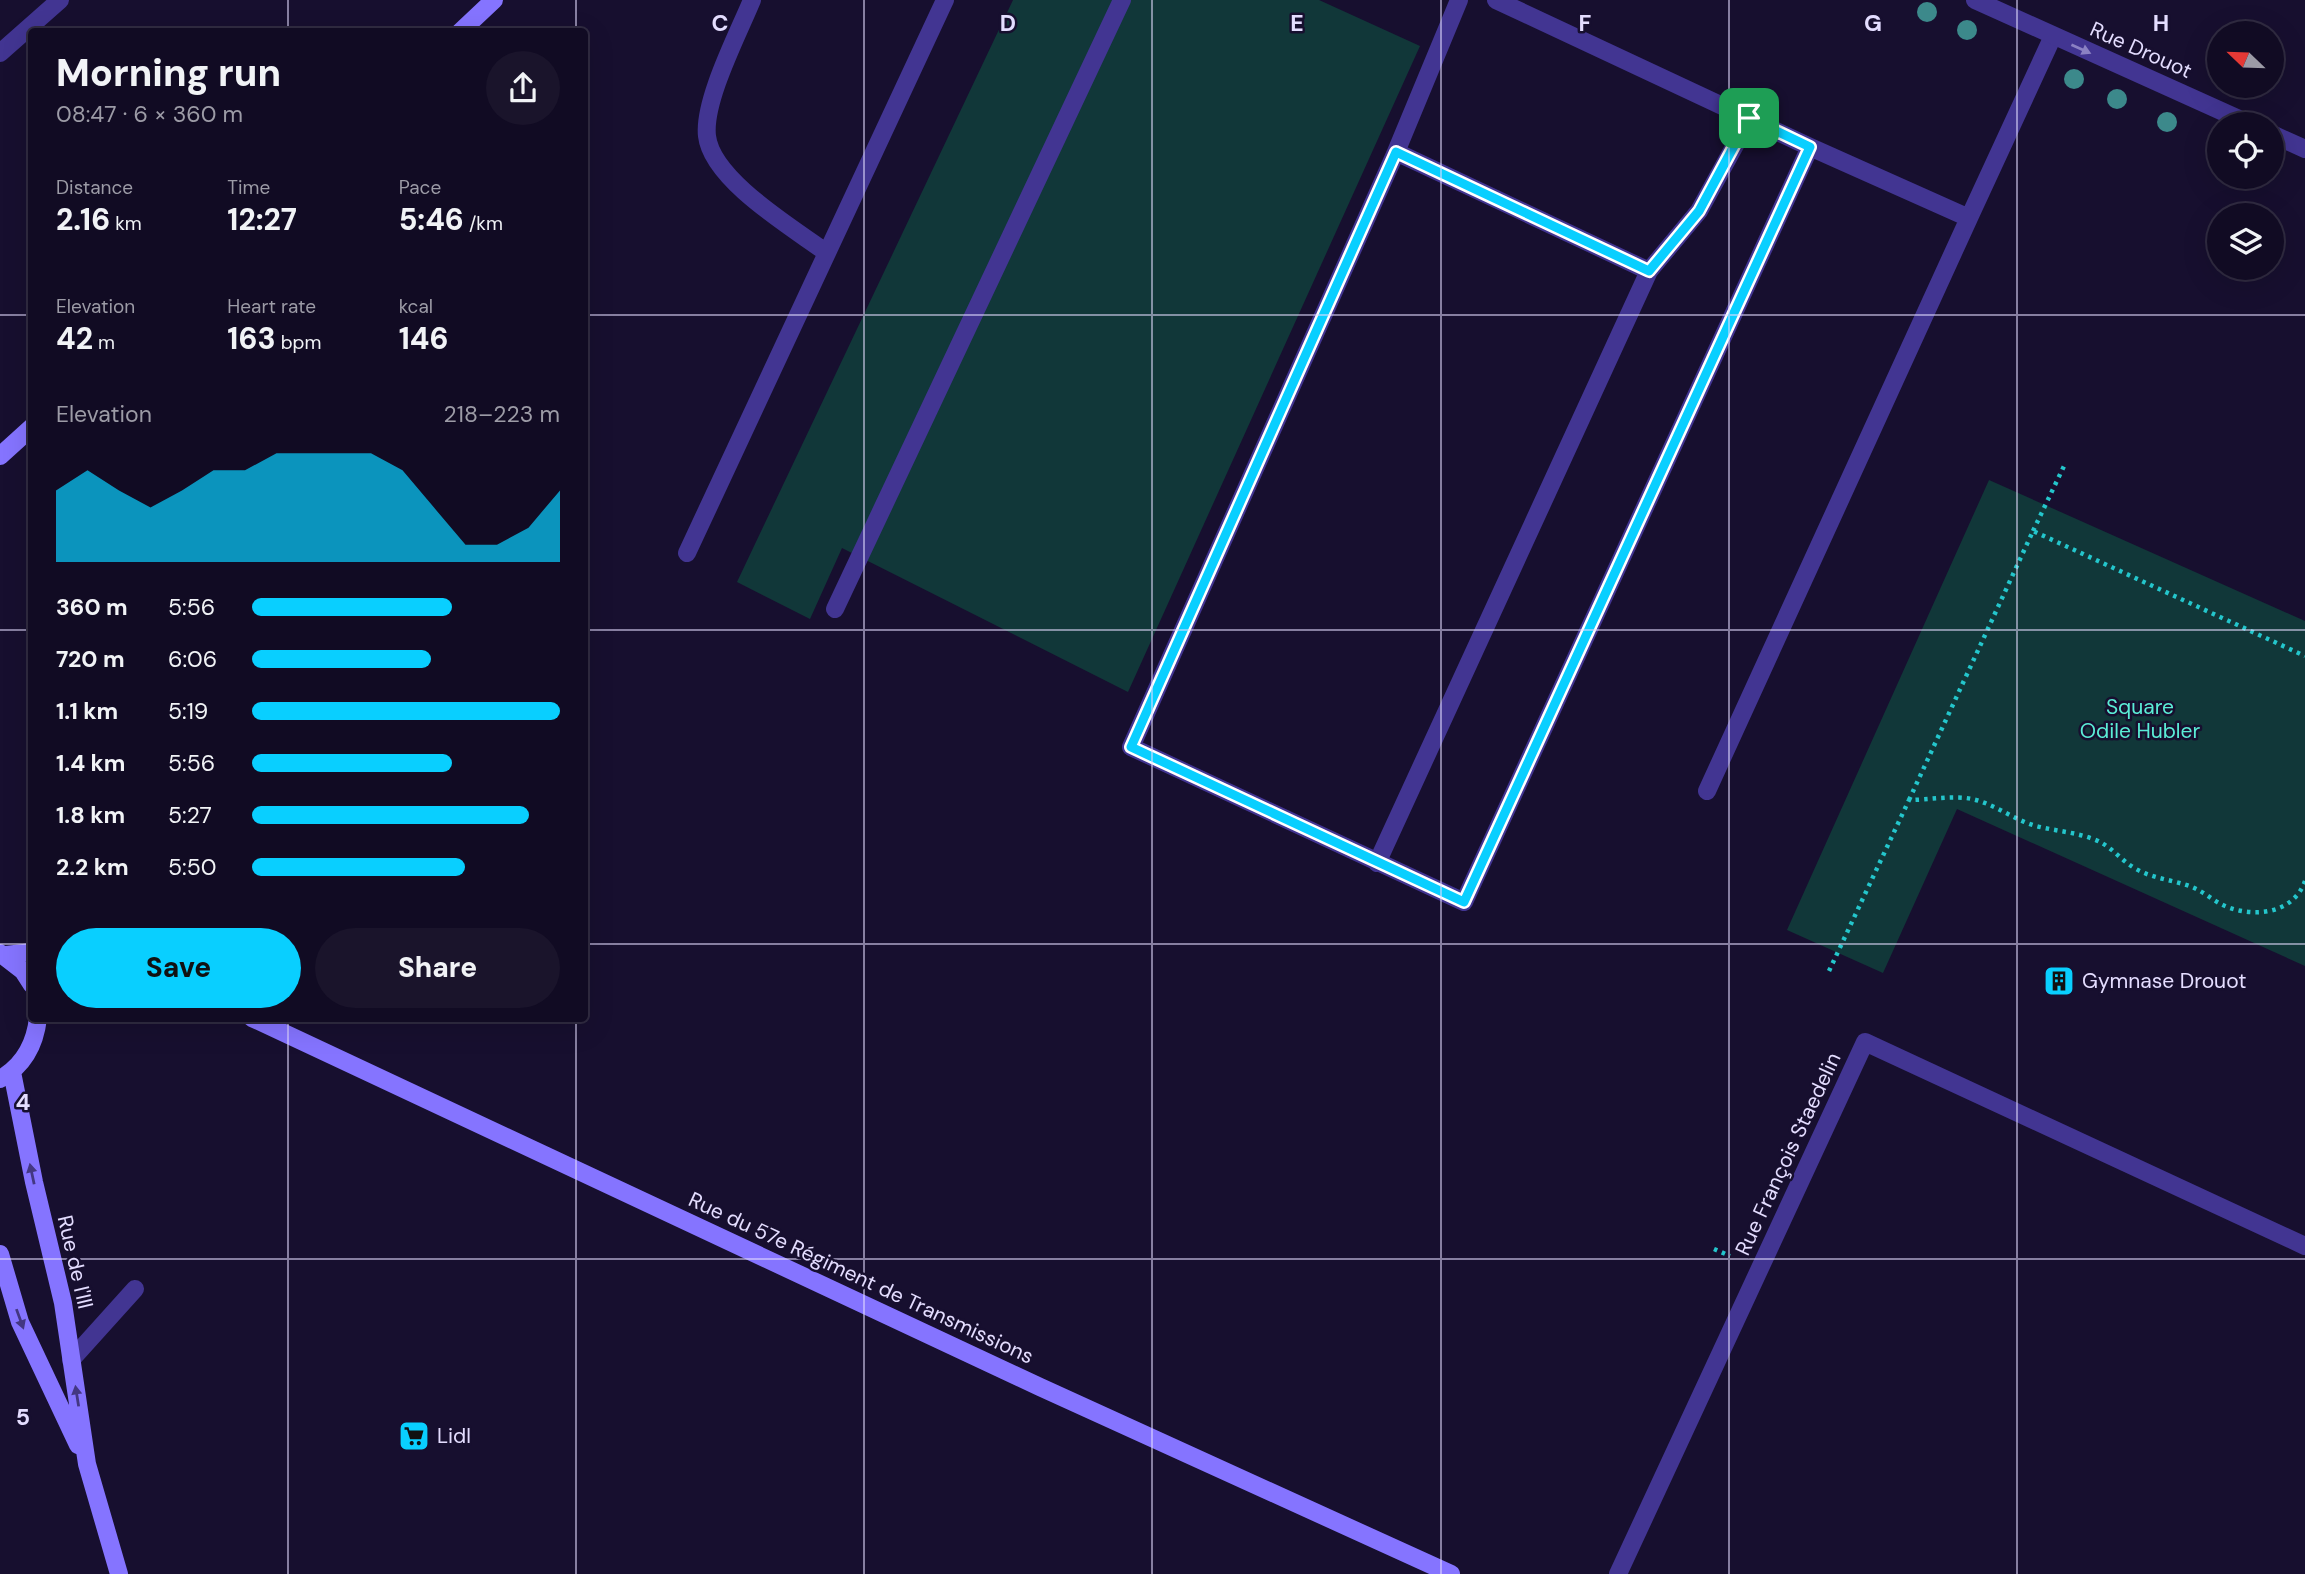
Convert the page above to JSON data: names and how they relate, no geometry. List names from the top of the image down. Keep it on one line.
{"streets":{"main road":["Rue de l'Ill","Rue du 57e Régiment de Transmissions"],"street":["Rue Drouot","Rue François Staedelin"]},"one_way":["Rue Drouot"],"parks":["Square Odile Hubler"],"places":{"building":["Gymnase Drouot"],"supermarket":["Lidl"]},"north":"top left","page":{"heading":["Morning run","08:47 · 6 × 360 m"],"stats":[["Distance","2.16 km"],["Time","12:27"],["Pace","5:46 /km"],["Elevation","42 m"],["Heart rate","163 bpm"],["kcal","146"]],"chart":["Elevation","218–223 m"],"list":[{"name":"360 m","note":"5:56"},{"name":"720 m","note":"6:06"},{"name":"1.1 km","note":"5:19"},{"name":"1.4 km","note":"5:56"},{"name":"1.8 km","note":"5:27"},{"name":"2.2 km","note":"5:50"}],"buttons":["Save","Share"]},"grid":{"columns":["C","D","E","F","G","H"],"rows":["4","5"]}}
